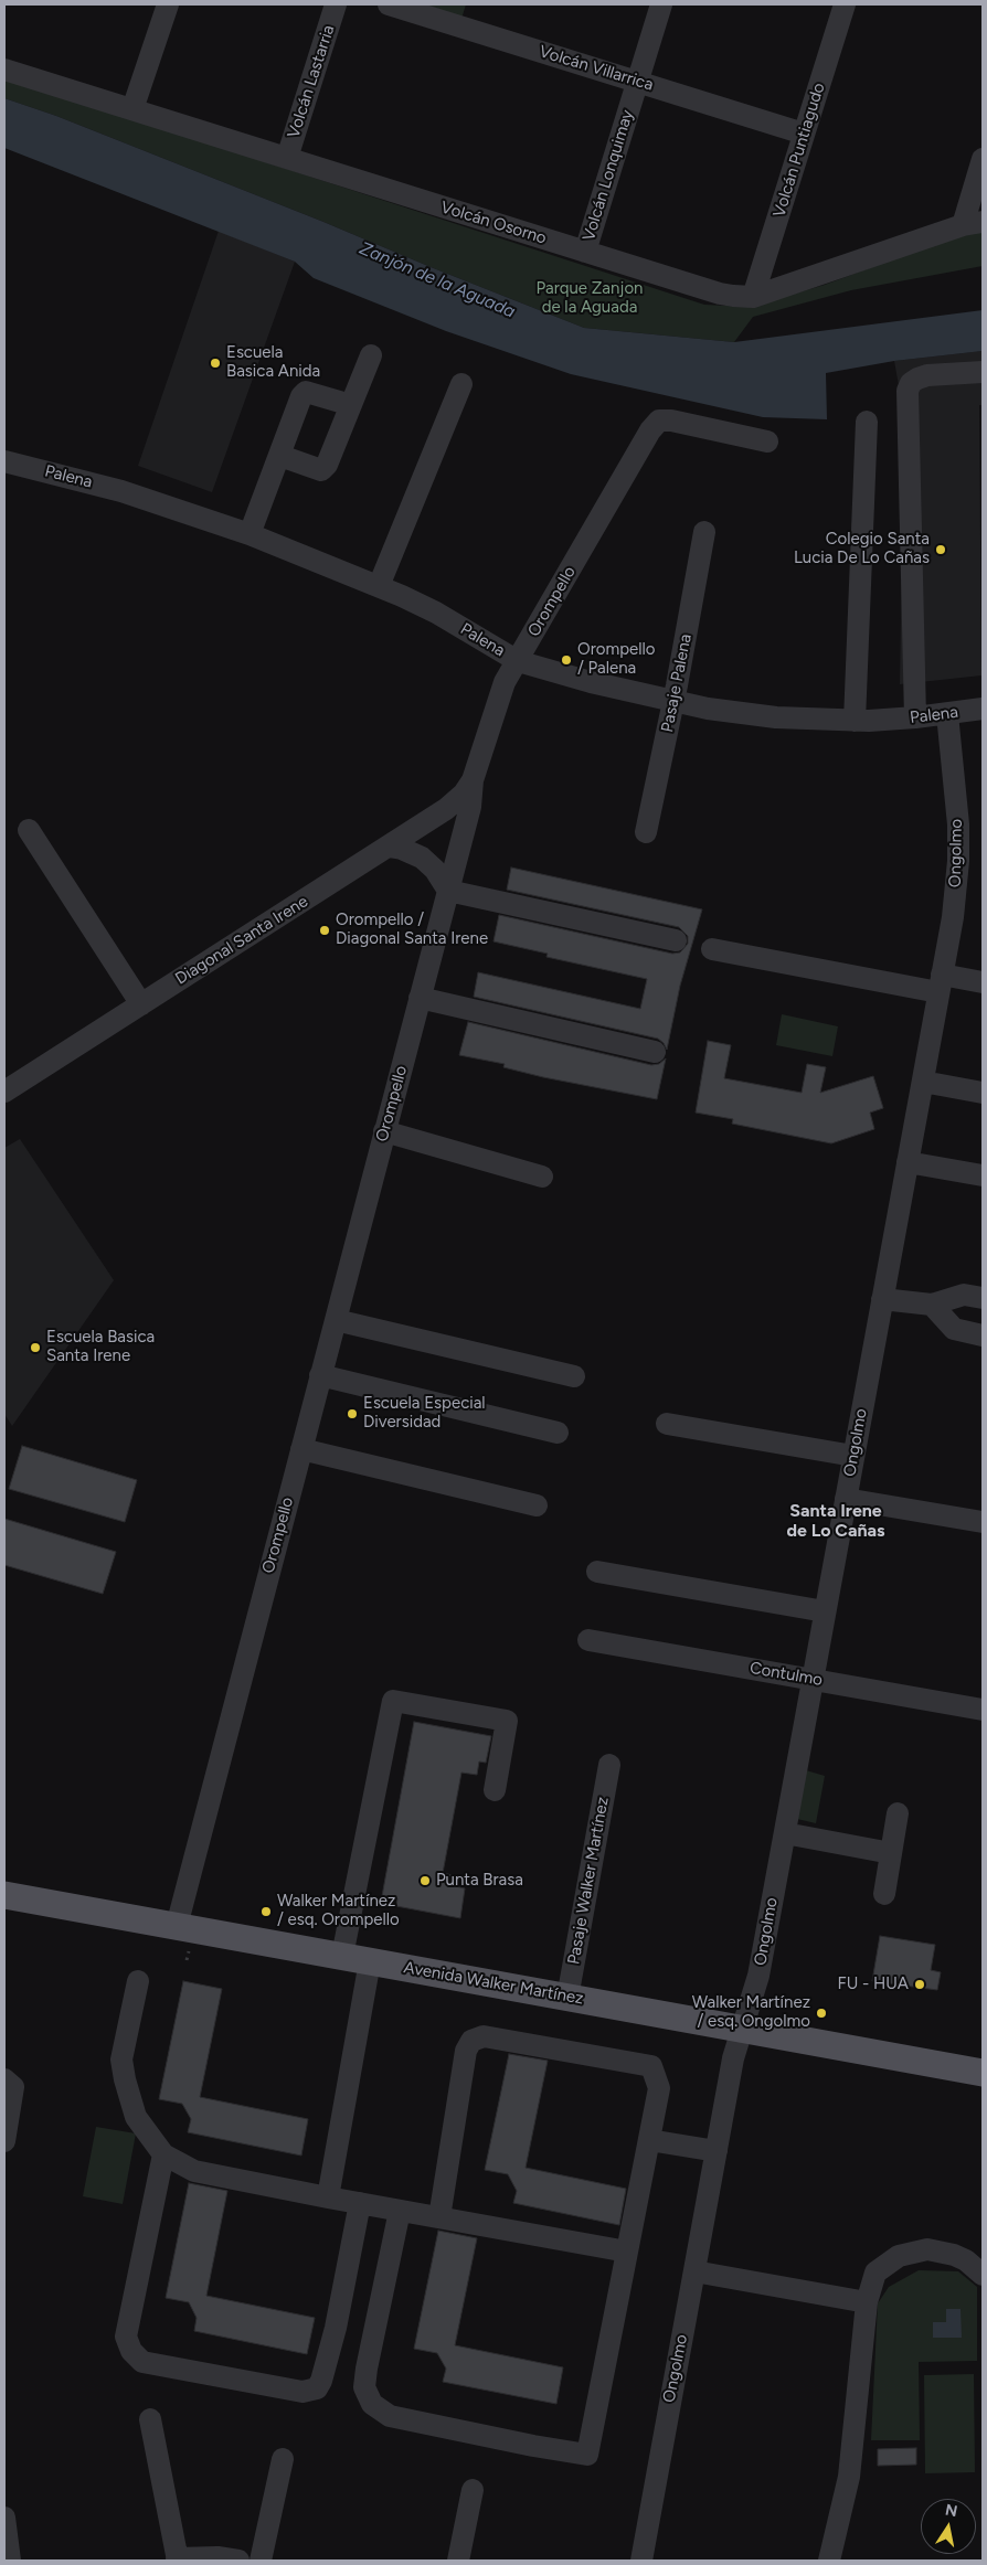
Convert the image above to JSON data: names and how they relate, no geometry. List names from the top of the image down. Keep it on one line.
{"streets":{"main road":["Avenida Walker Martínez"],"street":["Volcán Villarrica","Volcán Lastarria","Volcán Puntiagudo","Volcán Lonquimay","Volcán Osorno","Palena","Orompello","Pasaje Palena","Ongolmo","Diagonal Santa Irene","Contulmo","Pasaje Walker Martínez"]},"crossings":[["Volcán Villarrica","Volcán Puntiagudo"],["Volcán Villarrica","Volcán Lonquimay"],["Volcán Lastarria","Volcán Osorno"],["Volcán Puntiagudo","Volcán Osorno"],["Volcán Lonquimay","Volcán Osorno"],["Palena","Orompello"],["Palena","Pasaje Palena"],["Palena","Ongolmo"],["Orompello","Diagonal Santa Irene"],["Orompello","Avenida Walker Martínez"],["Ongolmo","Contulmo"],["Ongolmo","Avenida Walker Martínez"],["Pasaje Walker Martínez","Avenida Walker Martínez"]],"districts":["Santa Irene de Lo Cañas"],"water":["Zanjón de la Aguada"],"parks":["Parque Zanjon de la Aguada"],"places":["Escuela Basica Anida","Colegio Santa Lucia De Lo Cañas","Orompello / Palena","Orompello / Diagonal Santa Irene","Escuela Basica Santa Irene","Escuela Especial Diversidad","Punta Brasa","Walker Martínez / esq. Orompello","FU - HUA","Walker Martínez / esq. Ongolmo"],"north":"top"}
